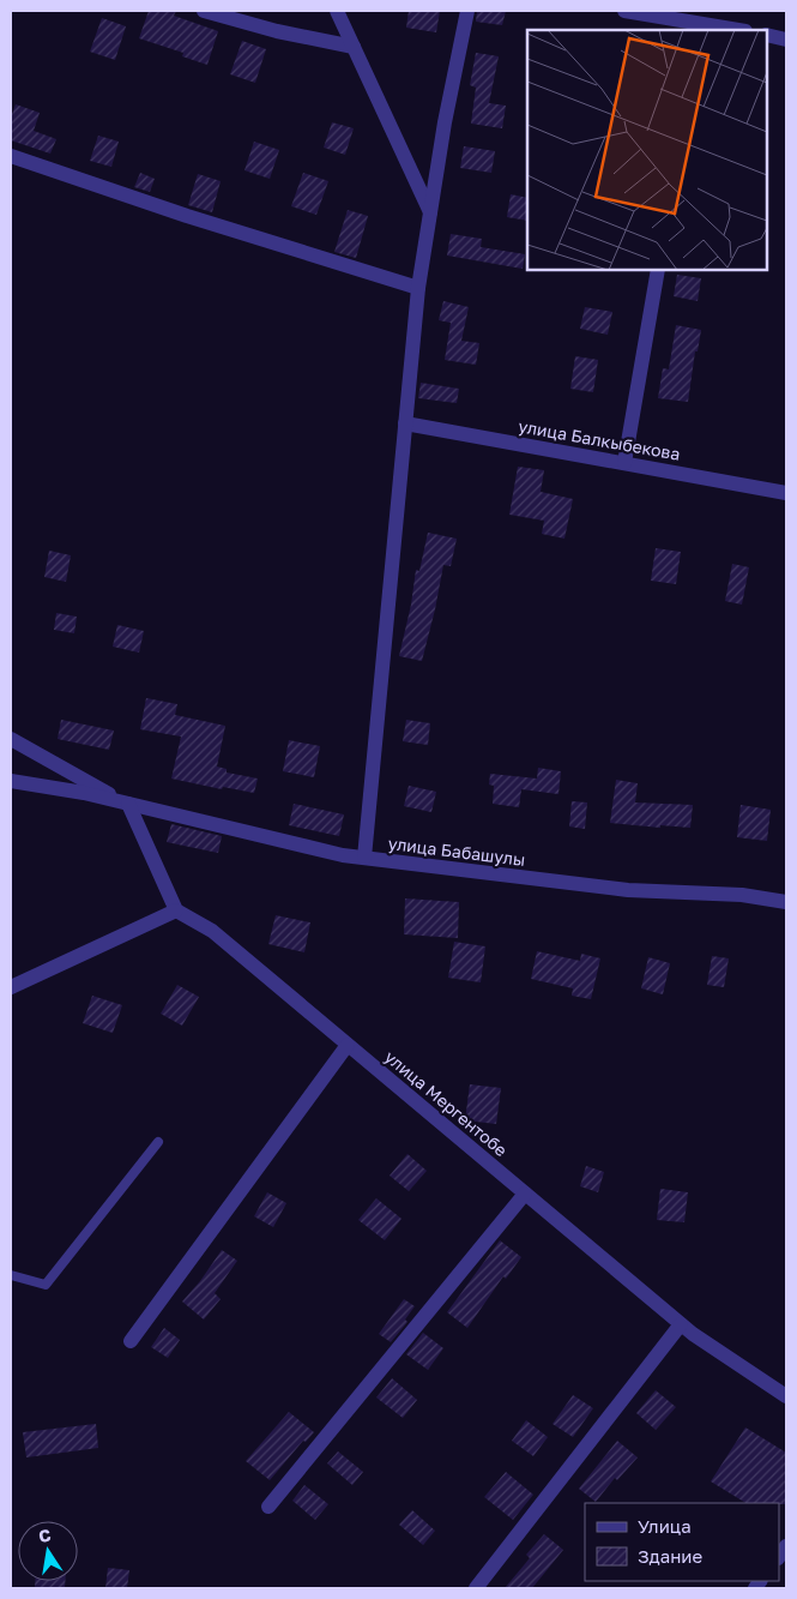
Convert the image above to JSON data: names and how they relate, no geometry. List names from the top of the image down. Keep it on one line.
{"streets":{"street":["улица Балкыбекова","улица Бабашулы","улица Мергентобе"]},"legend":["Улица","Здание"],"north":"top"}
